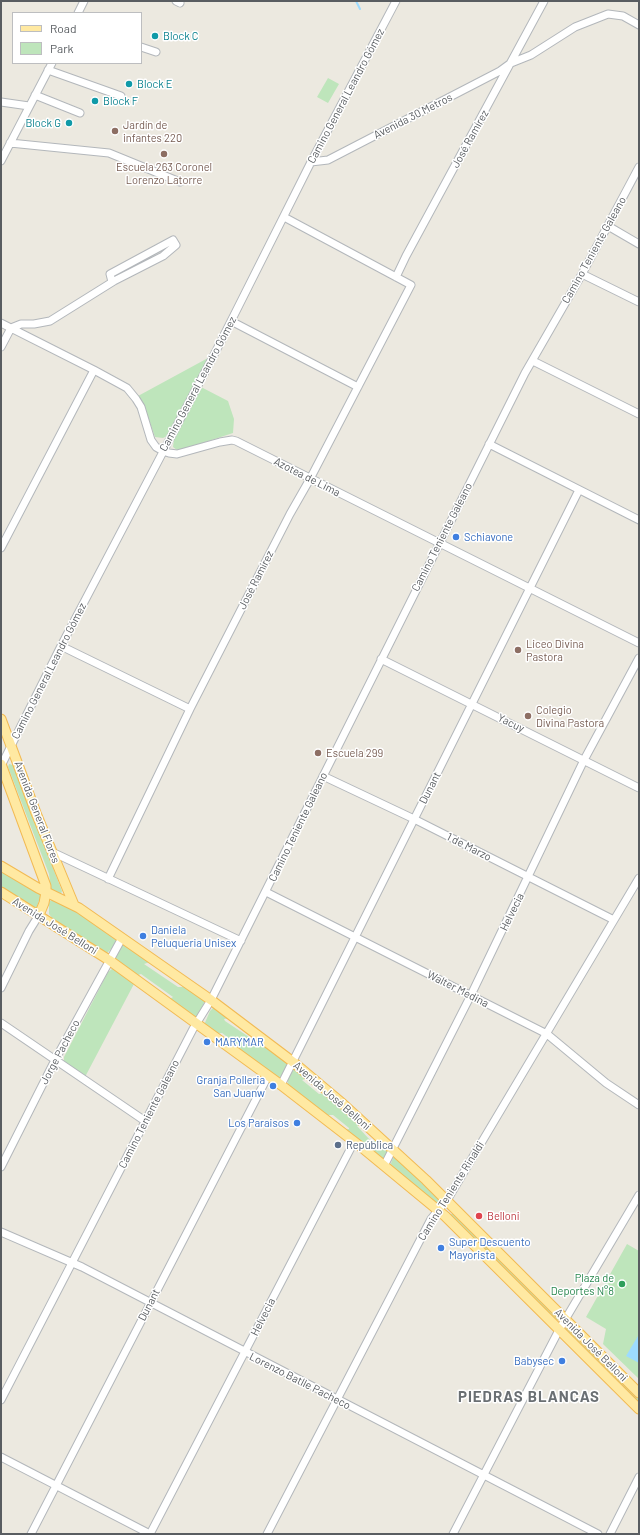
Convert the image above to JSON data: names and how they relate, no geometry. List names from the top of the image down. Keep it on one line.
{"streets":{"main road":["Avenida General Flores","Avenida José Belloni"],"street":["Camino General Leandro Gómez","Avenida 30 Metros","José Ramírez","Camino Teniente Galeano","Azotea de Lima","Yacuy","Dunant","1 de Marzo","Helvecia","Walter Medina","Jorge Pacheco","Camino Teniente Rinaldi","Lorenzo Batlle Pacheco"]},"crossings":[["Camino General Leandro Gómez","Avenida 30 Metros"],["Camino General Leandro Gómez","Azotea de Lima"],["Camino General Leandro Gómez","Avenida General Flores"],["Avenida 30 Metros","José Ramírez"],["José Ramírez","Azotea de Lima"],["Camino Teniente Galeano","Azotea de Lima"],["Camino Teniente Galeano","Yacuy"],["Camino Teniente Galeano","1 de Marzo"],["Camino Teniente Galeano","Avenida José Belloni"],["Camino Teniente Galeano","Walter Medina"],["Camino Teniente Galeano","Lorenzo Batlle Pacheco"],["Azotea de Lima","Dunant"],["Yacuy","Dunant"],["Yacuy","Helvecia"],["Dunant","1 de Marzo"],["Dunant","Avenida José Belloni"],["Dunant","Walter Medina"],["Dunant","Lorenzo Batlle Pacheco"],["Avenida General Flores","Avenida José Belloni"],["1 de Marzo","Helvecia"],["1 de Marzo","Camino Teniente Rinaldi"],["Helvecia","Avenida José Belloni"],["Helvecia","Walter Medina"],["Helvecia","Lorenzo Batlle Pacheco"],["Avenida José Belloni","Jorge Pacheco"],["Avenida José Belloni","Camino Teniente Rinaldi"],["Walter Medina","Camino Teniente Rinaldi"],["Camino Teniente Rinaldi","Lorenzo Batlle Pacheco"]],"districts":["PIEDRAS BLANCAS"],"places":["Block C","Block E","Block F","Block G","Jardín de infantes 220","Escuela 263 Coronel Lorenzo Latorre","Schiavone","Liceo Divina Pastora","Colegio Divina Pastora","Escuela 299","Daniela Peluqueria Unisex","MARYMAR","Granja Polleria San Juanw","Los Paraisos","República","Belloni","Super Descuento Mayorista","Plaza de Deportes N°8","Babysec"],"legend":["Road","Park"]}
